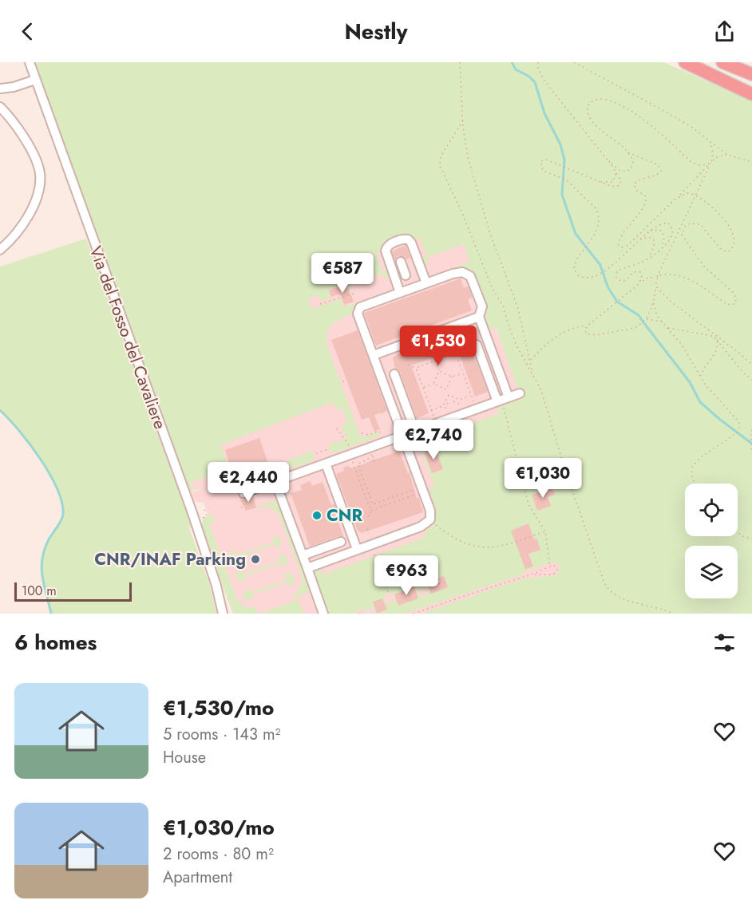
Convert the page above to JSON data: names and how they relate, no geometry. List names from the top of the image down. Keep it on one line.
{"streets":{"street":["Via del Fosso del Cavaliere"]},"places":["CNR","CNR/INAF Parking"],"scale_bar":"100 m","page":{"header":"Nestly","price":["€587","€1,530","€2,740","€1,030","€2,440","€963"],"scale":"100 m","heading":"6 homes","list":[{"name":"€1,530/mo","note":"5 rooms · 143 m² · House"},{"name":"€1,030/mo","note":"2 rooms · 80 m² · Apartment"}]}}
